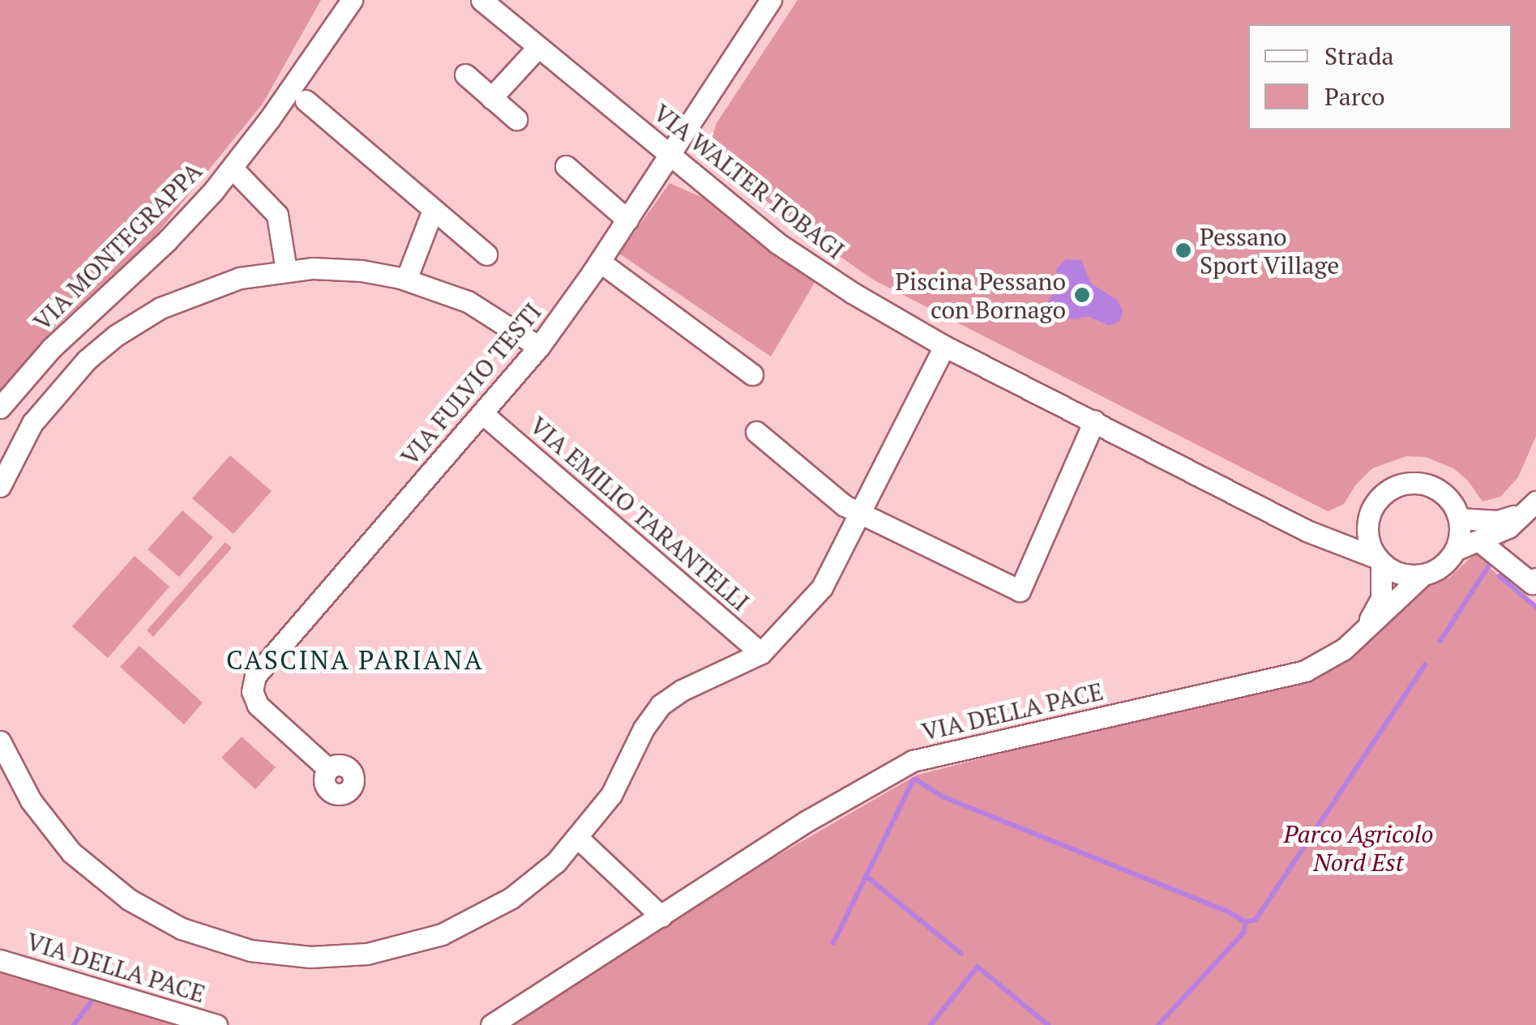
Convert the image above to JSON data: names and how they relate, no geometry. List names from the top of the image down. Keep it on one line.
{"streets":{"street":["VIA WALTER TOBAGI","VIA MONTEGRAPPA","VIA FULVIO TESTI","VIA EMILIO TARANTELLI","VIA DELLA PACE"]},"crossings":[["VIA WALTER TOBAGI","VIA FULVIO TESTI"],["VIA WALTER TOBAGI","VIA DELLA PACE"],["VIA FULVIO TESTI","VIA EMILIO TARANTELLI"]],"districts":["CASCINA PARIANA"],"parks":["Parco Agricolo Nord Est"],"places":["Pessano Sport Village","Piscina Pessano con Bornago"],"legend":["Strada","Parco"]}
